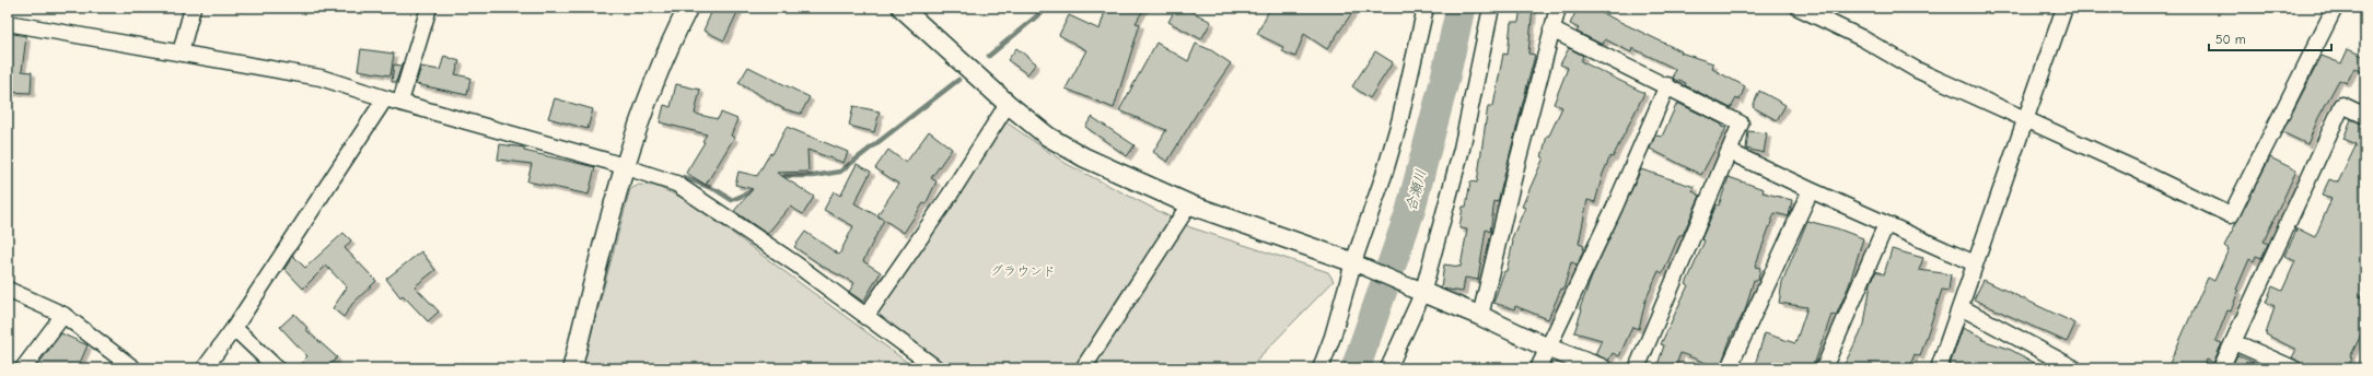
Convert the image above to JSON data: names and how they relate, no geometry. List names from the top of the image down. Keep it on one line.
{"water":["合瀬川"],"parks":["グラウンド"],"scale_bar":"50 m"}
